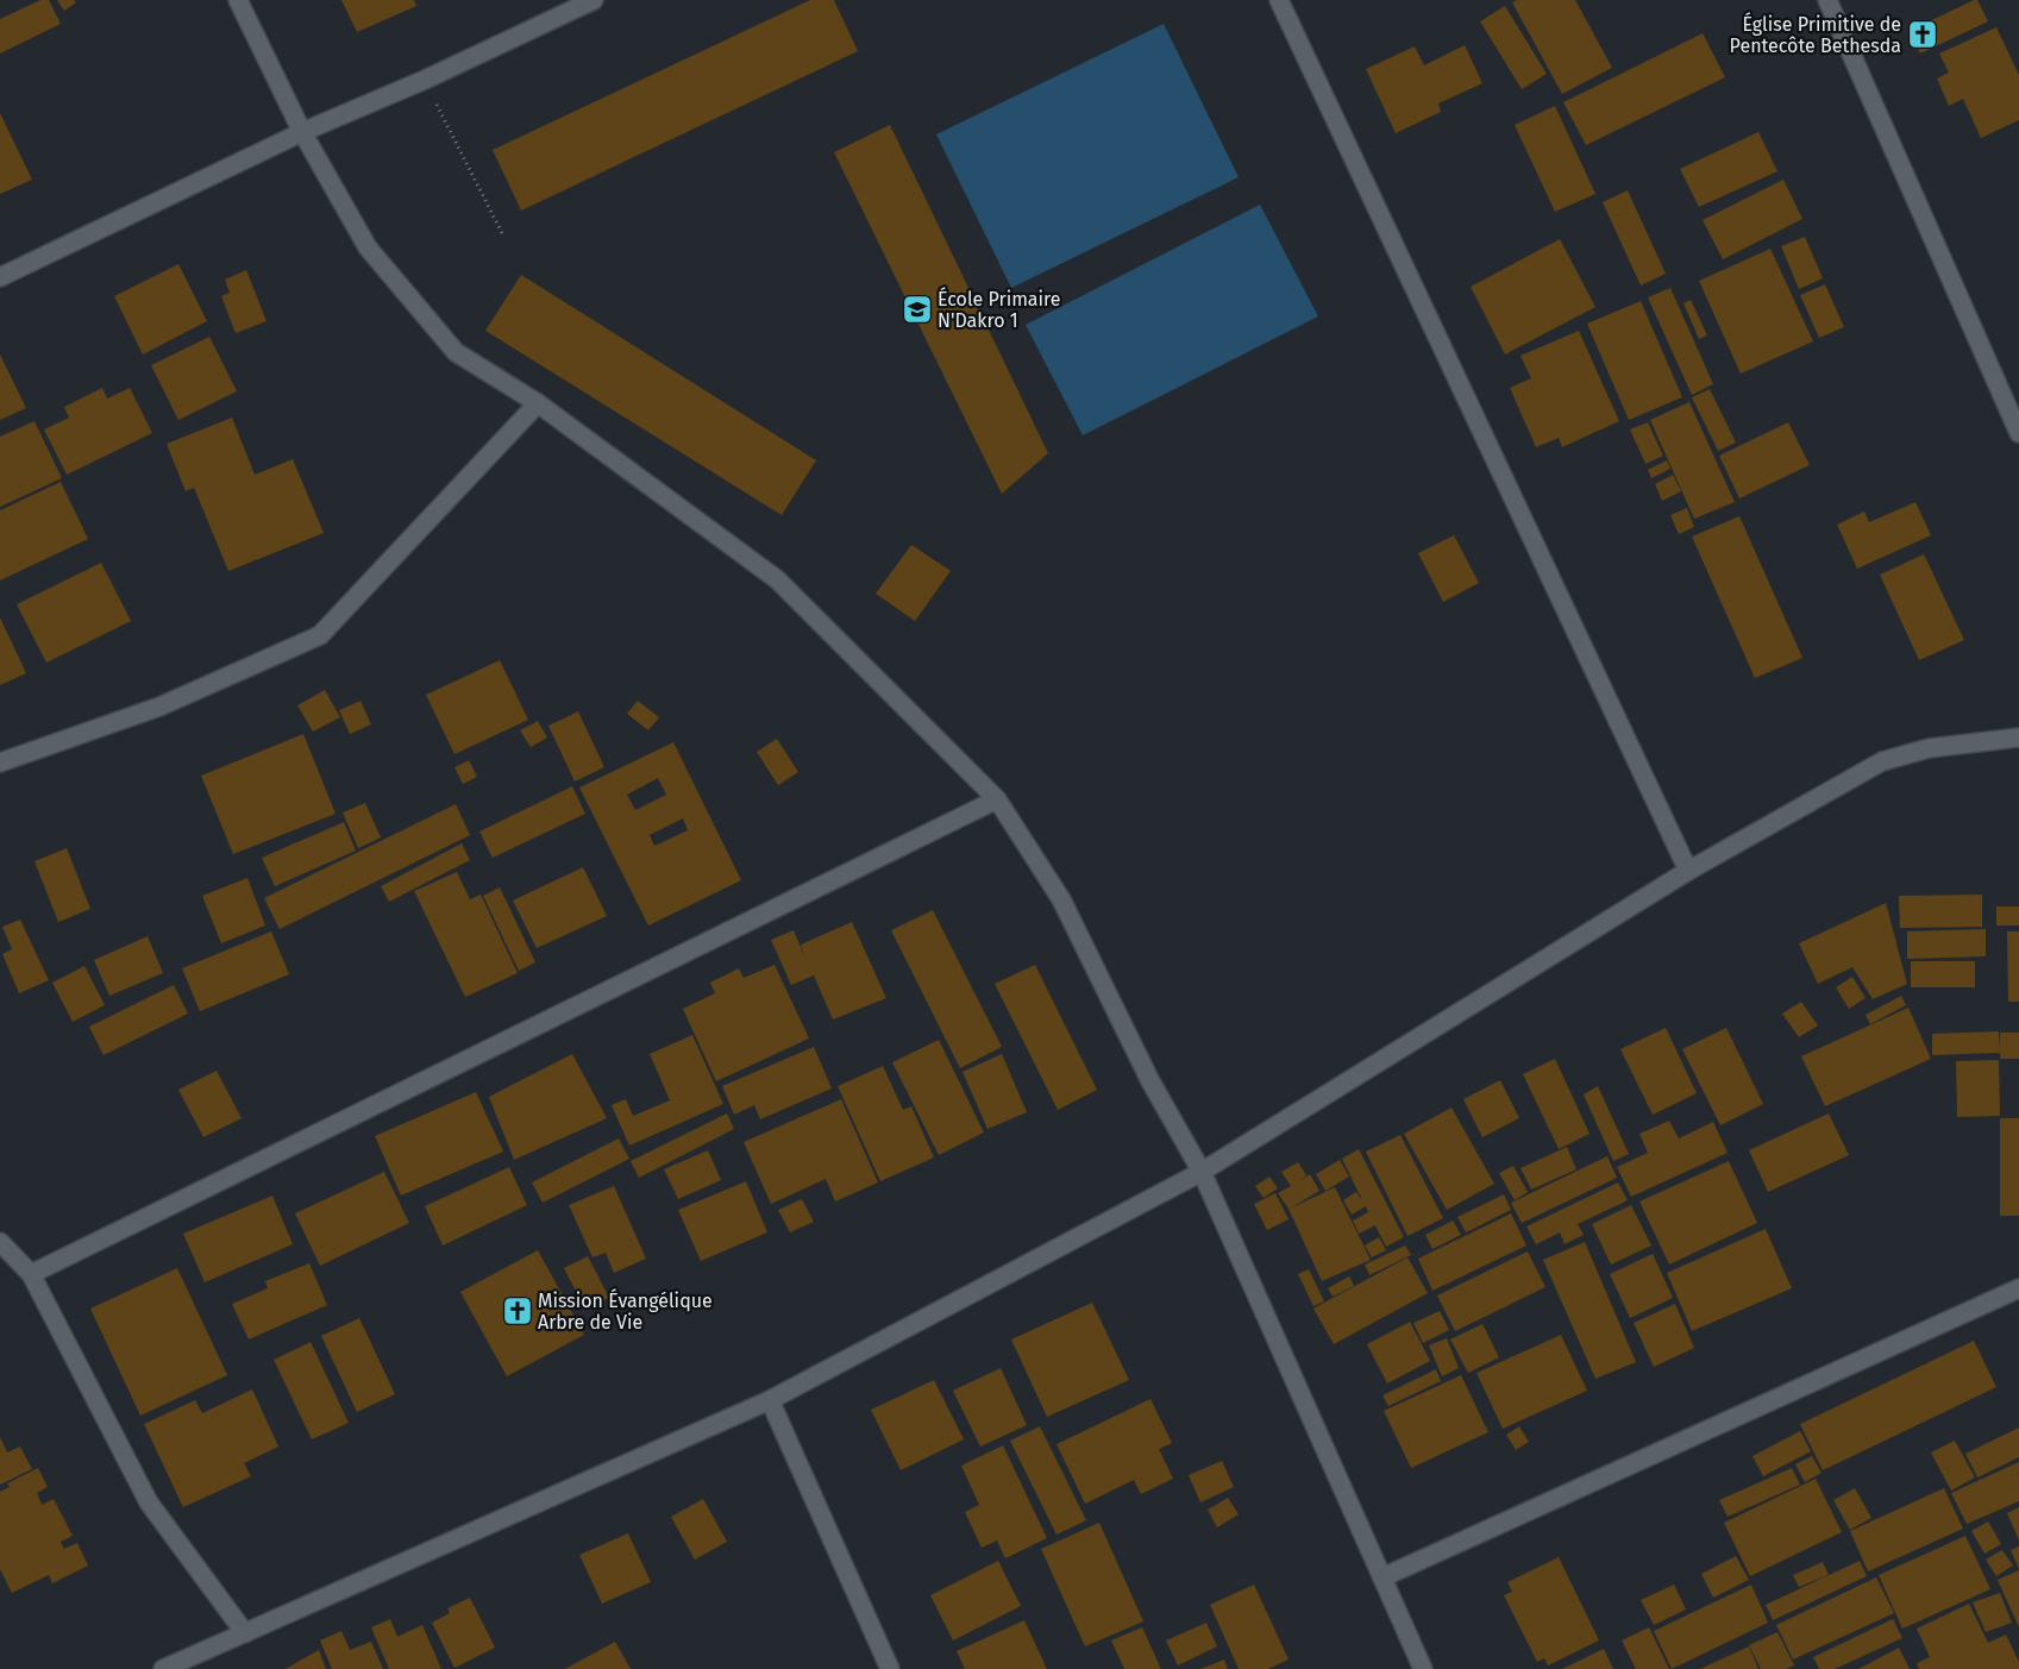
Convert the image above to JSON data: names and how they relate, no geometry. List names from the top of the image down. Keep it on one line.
{"places":{"church":["Église Primitive de Pentecôte Bethesda","Mission Évangélique Arbre de Vie"],"school or university":["École Primaire N'Dakro 1"]}}
